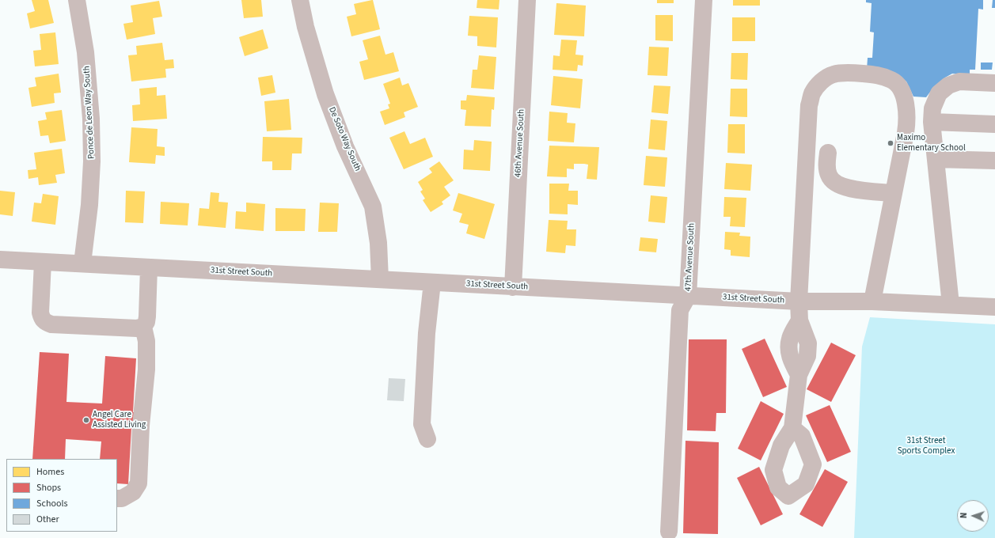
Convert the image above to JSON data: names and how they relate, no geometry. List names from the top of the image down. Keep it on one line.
{"streets":{"street":["Ponce de Leon Way South","De Soto Way South","46th Avenue South","47th Avenue South","31st Street South"]},"crossings":[["Ponce de Leon Way South","31st Street South"],["De Soto Way South","31st Street South"],["46th Avenue South","31st Street South"],["47th Avenue South","31st Street South"]],"parks":["31st Street Sports Complex"],"places":["Maximo Elementary School","Angel Care Assisted Living"],"legend":["Homes","Shops","Schools","Other"],"north":"left"}
